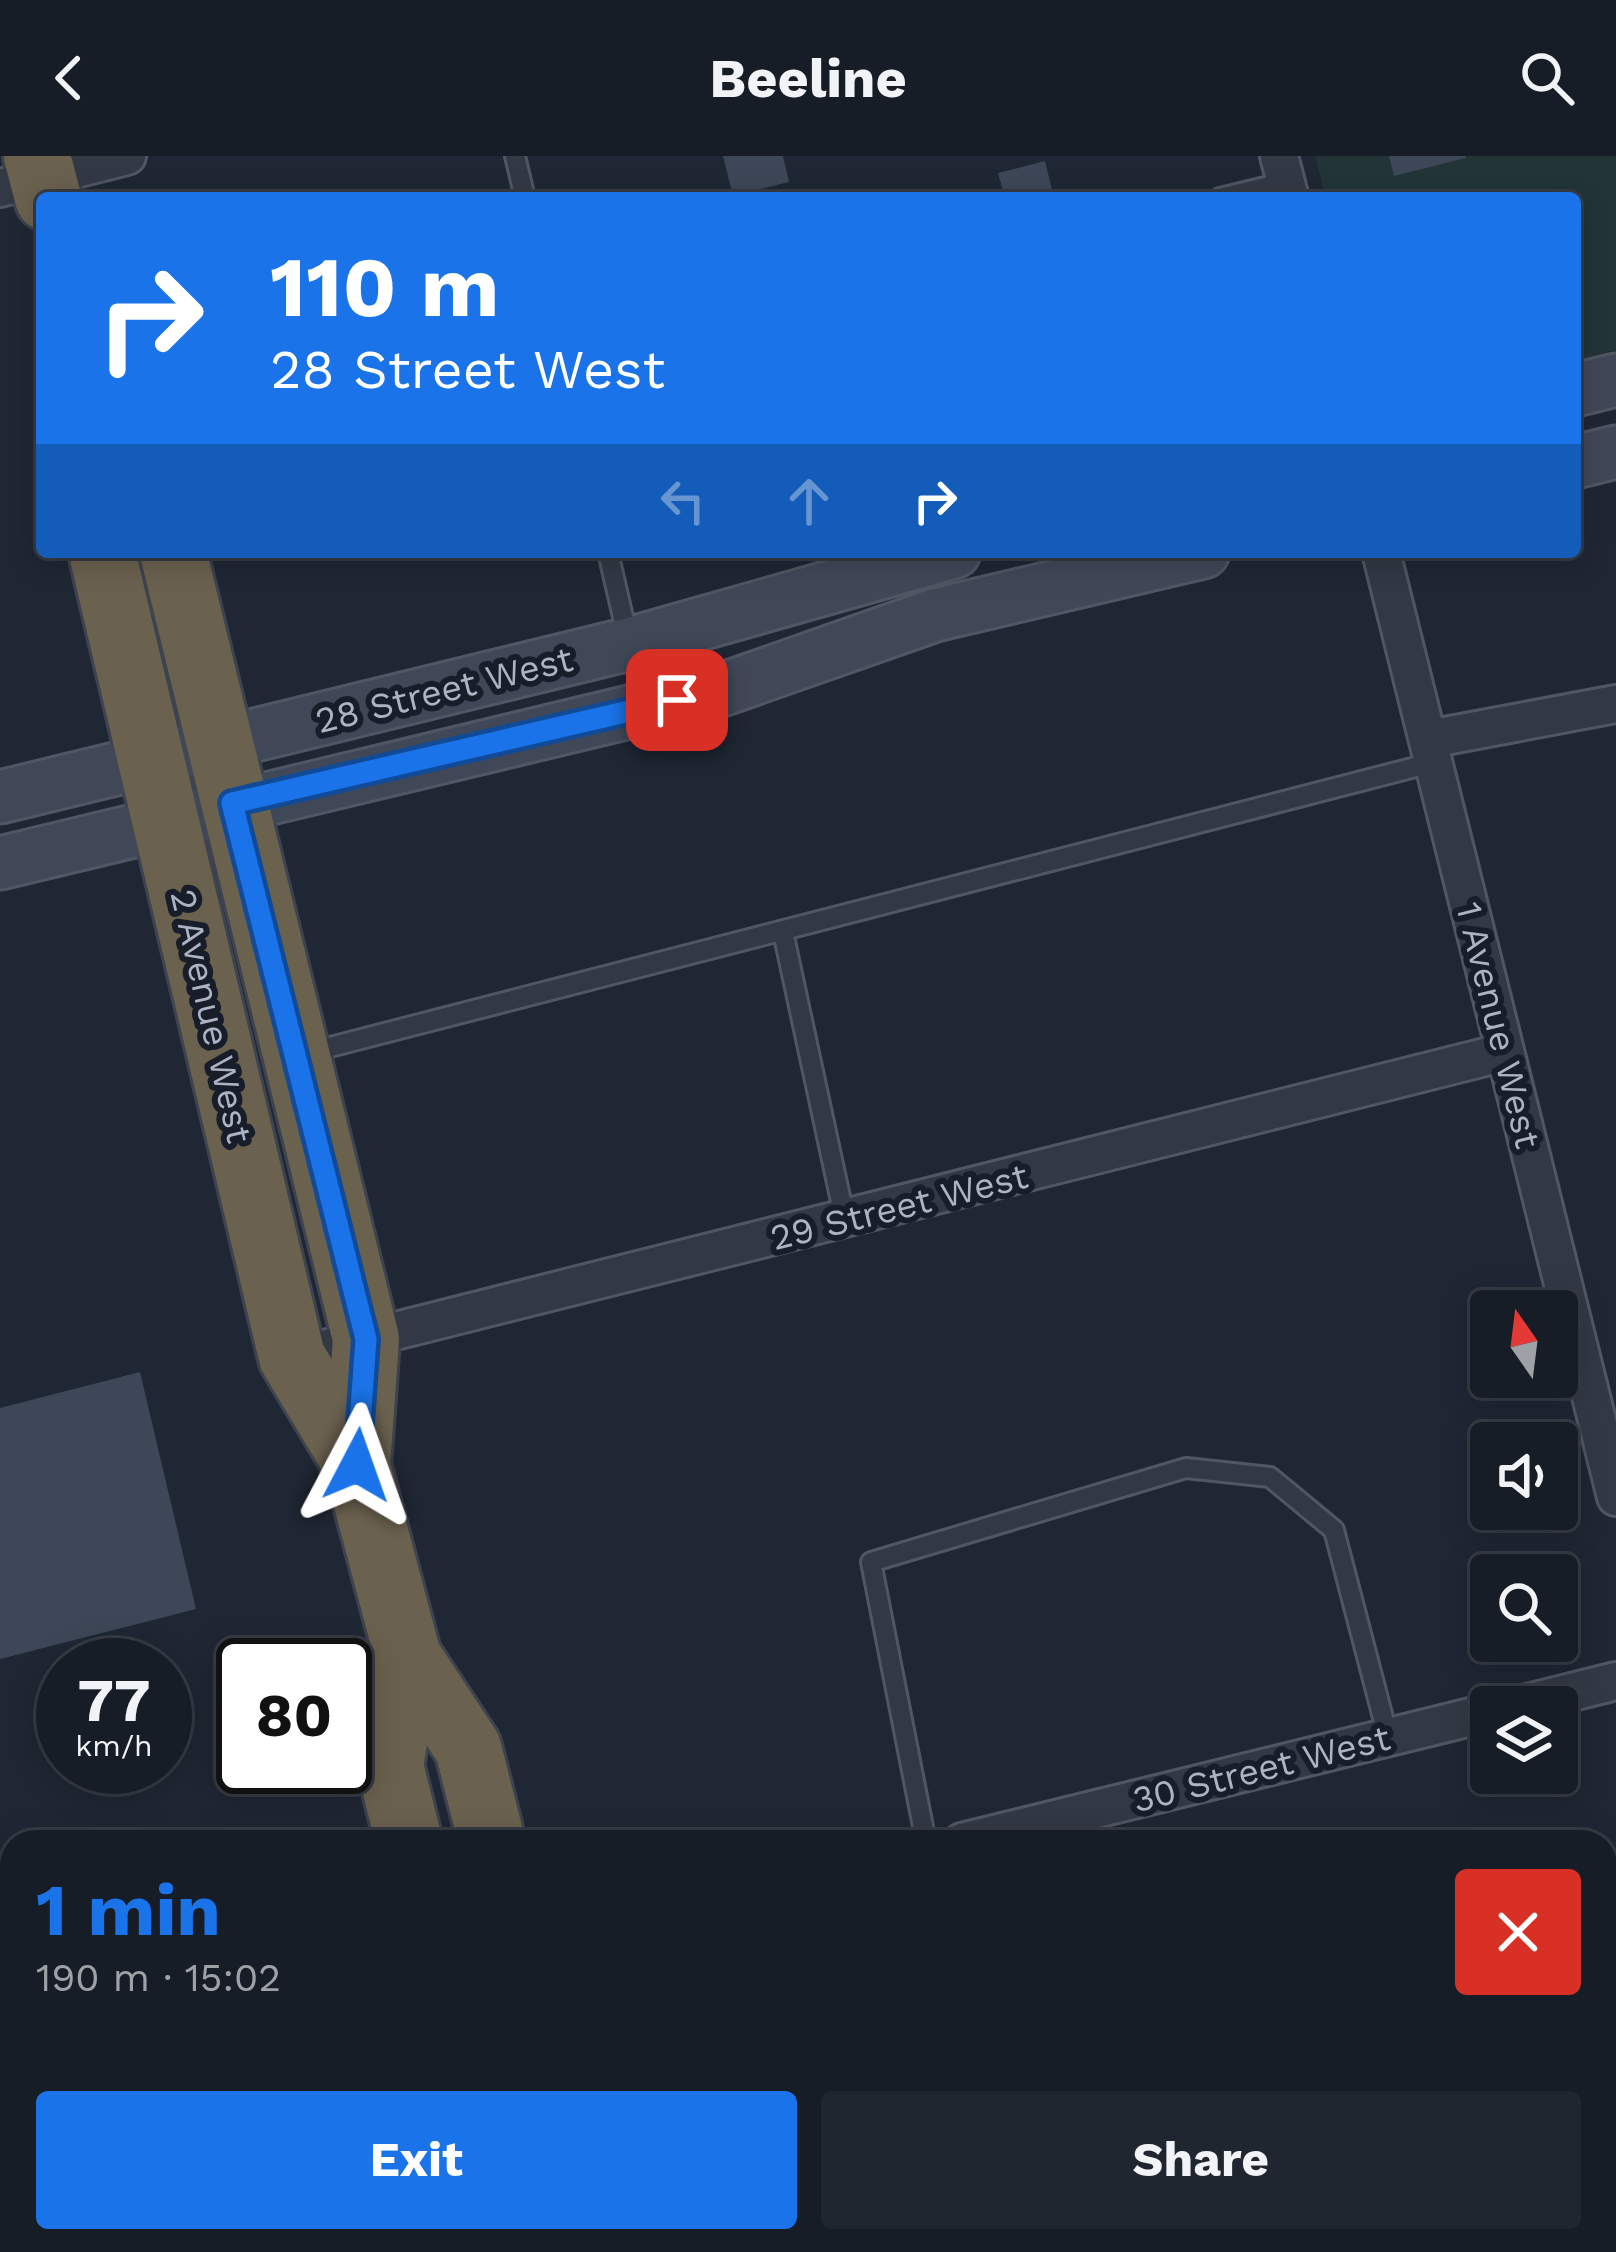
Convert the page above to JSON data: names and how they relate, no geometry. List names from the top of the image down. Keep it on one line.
{"streets":{"highway":["2 Avenue West"],"street":["28 Street West","1 Avenue West","29 Street West","30 Street West"]},"crossings":[["28 Street West","2 Avenue West"],["2 Avenue West","29 Street West"],["1 Avenue West","29 Street West"]],"north":"top","page":{"header":"Beeline","turn":["110 m","28 Street West"],"speed":"77 km/h","limit":"80","heading":["1 min","190 m · 15:02"],"buttons":["Exit","Share"]}}
